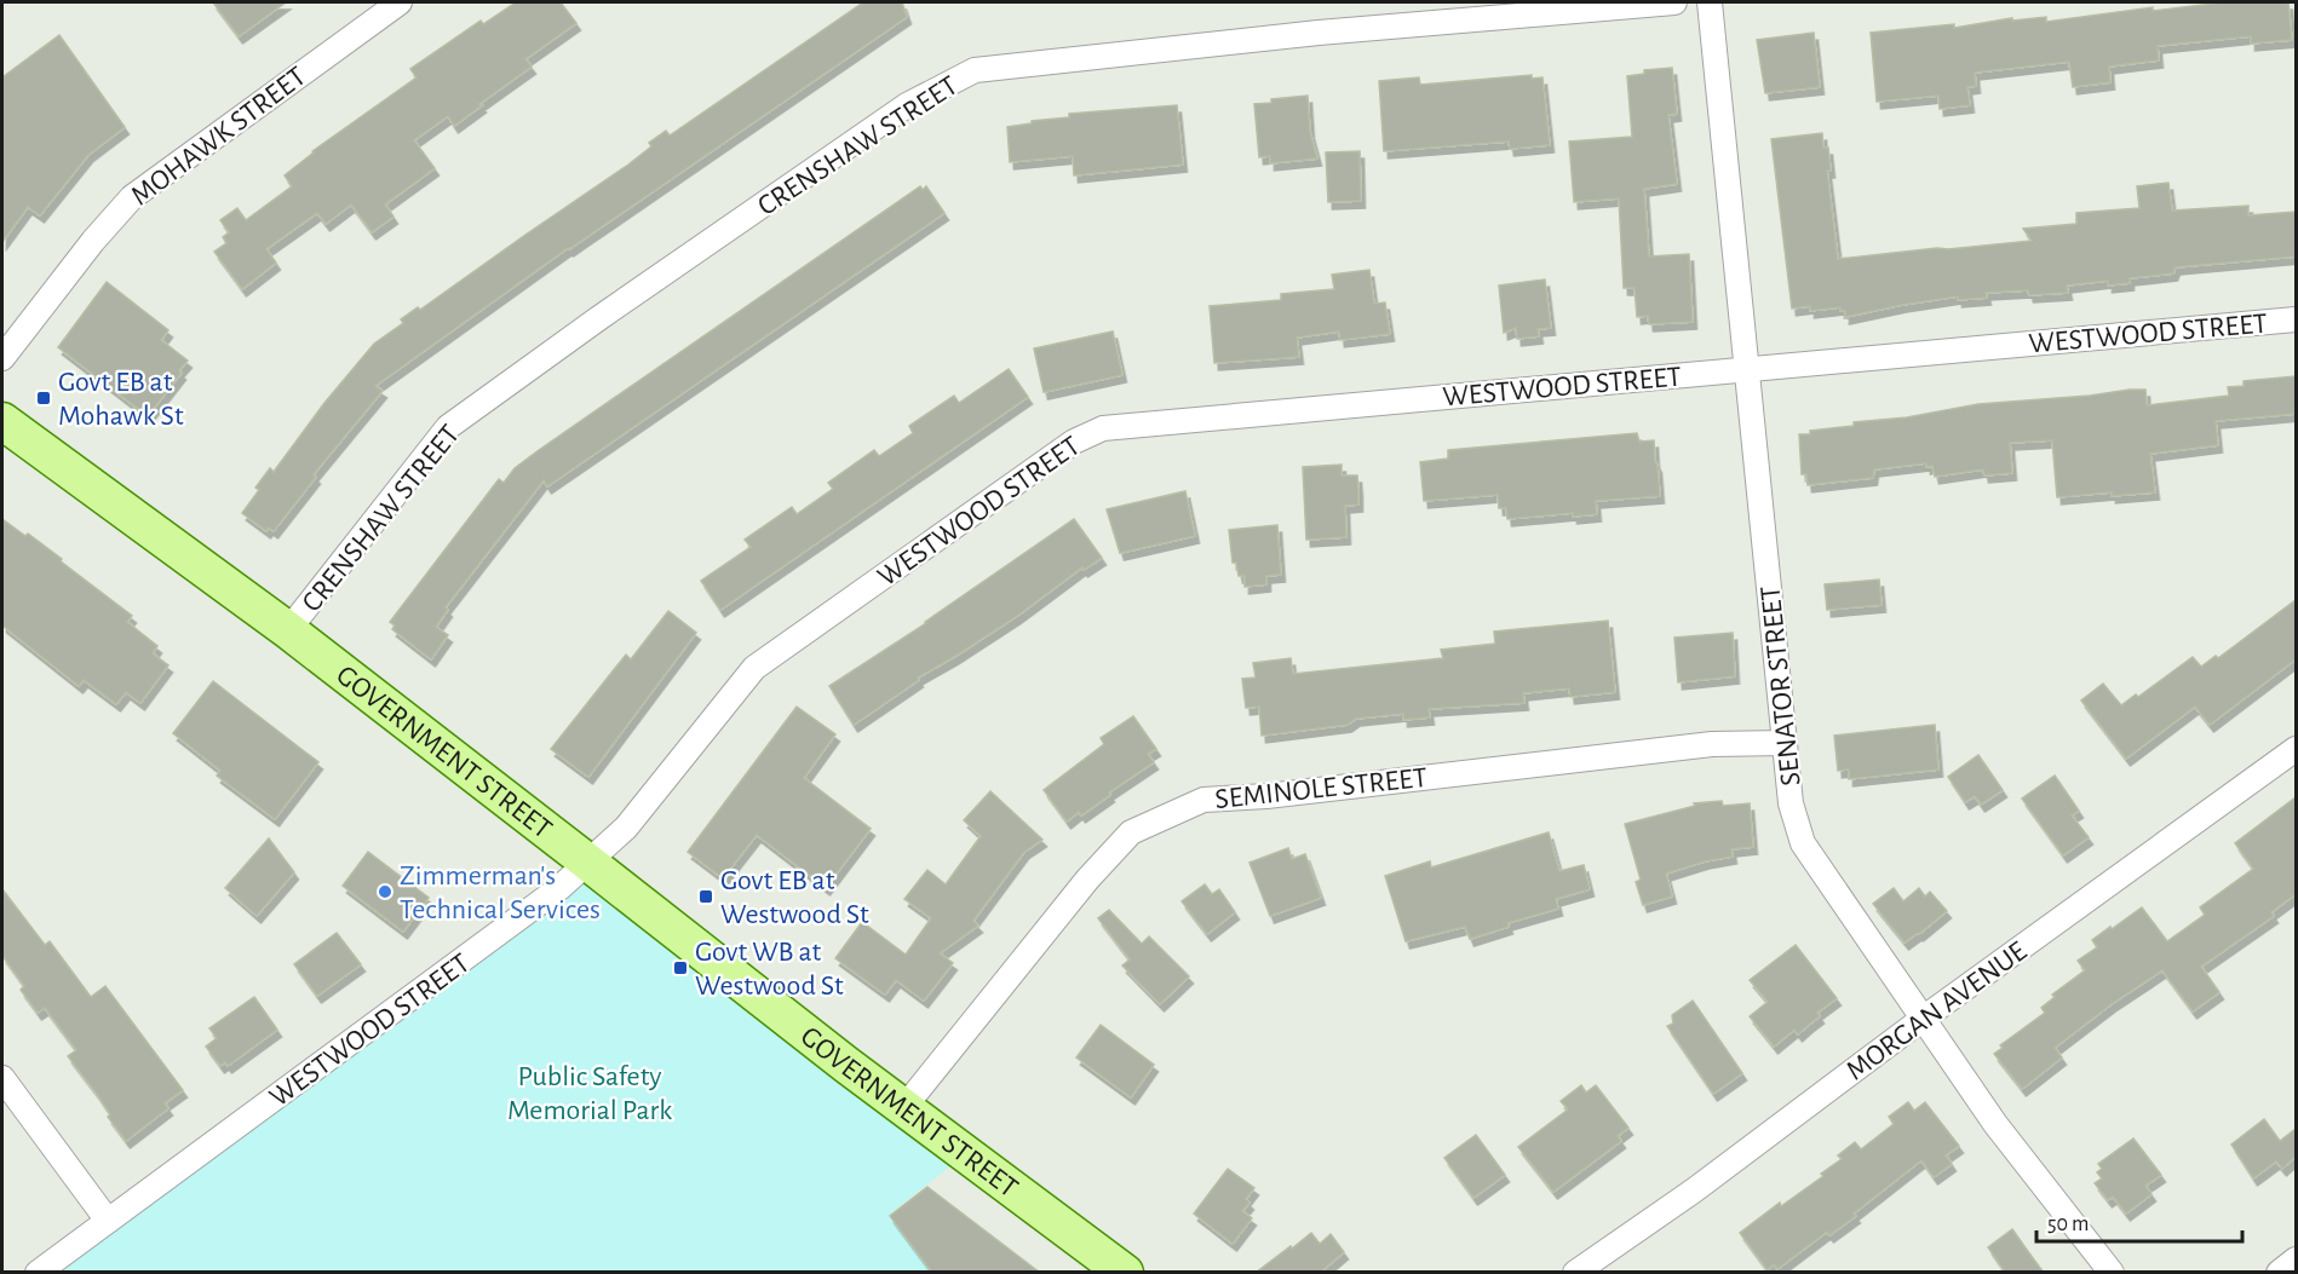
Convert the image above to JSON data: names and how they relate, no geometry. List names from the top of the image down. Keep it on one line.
{"streets":{"main road":["GOVERNMENT STREET"],"street":["MOHAWK STREET","CRENSHAW STREET","WESTWOOD STREET","SENATOR STREET","SEMINOLE STREET","MORGAN AVENUE"]},"crossings":[["CRENSHAW STREET","GOVERNMENT STREET"],["WESTWOOD STREET","SENATOR STREET"],["WESTWOOD STREET","GOVERNMENT STREET"],["SENATOR STREET","SEMINOLE STREET"],["SENATOR STREET","MORGAN AVENUE"],["GOVERNMENT STREET","SEMINOLE STREET"]],"parks":["Public Safety Memorial Park"],"places":{"transit":["Govt EB at Mohawk St","Govt EB at Westwood St","Govt WB at Westwood St"],"other":["Zimmerman's Technical Services"]},"scale_bar":"50 m"}
